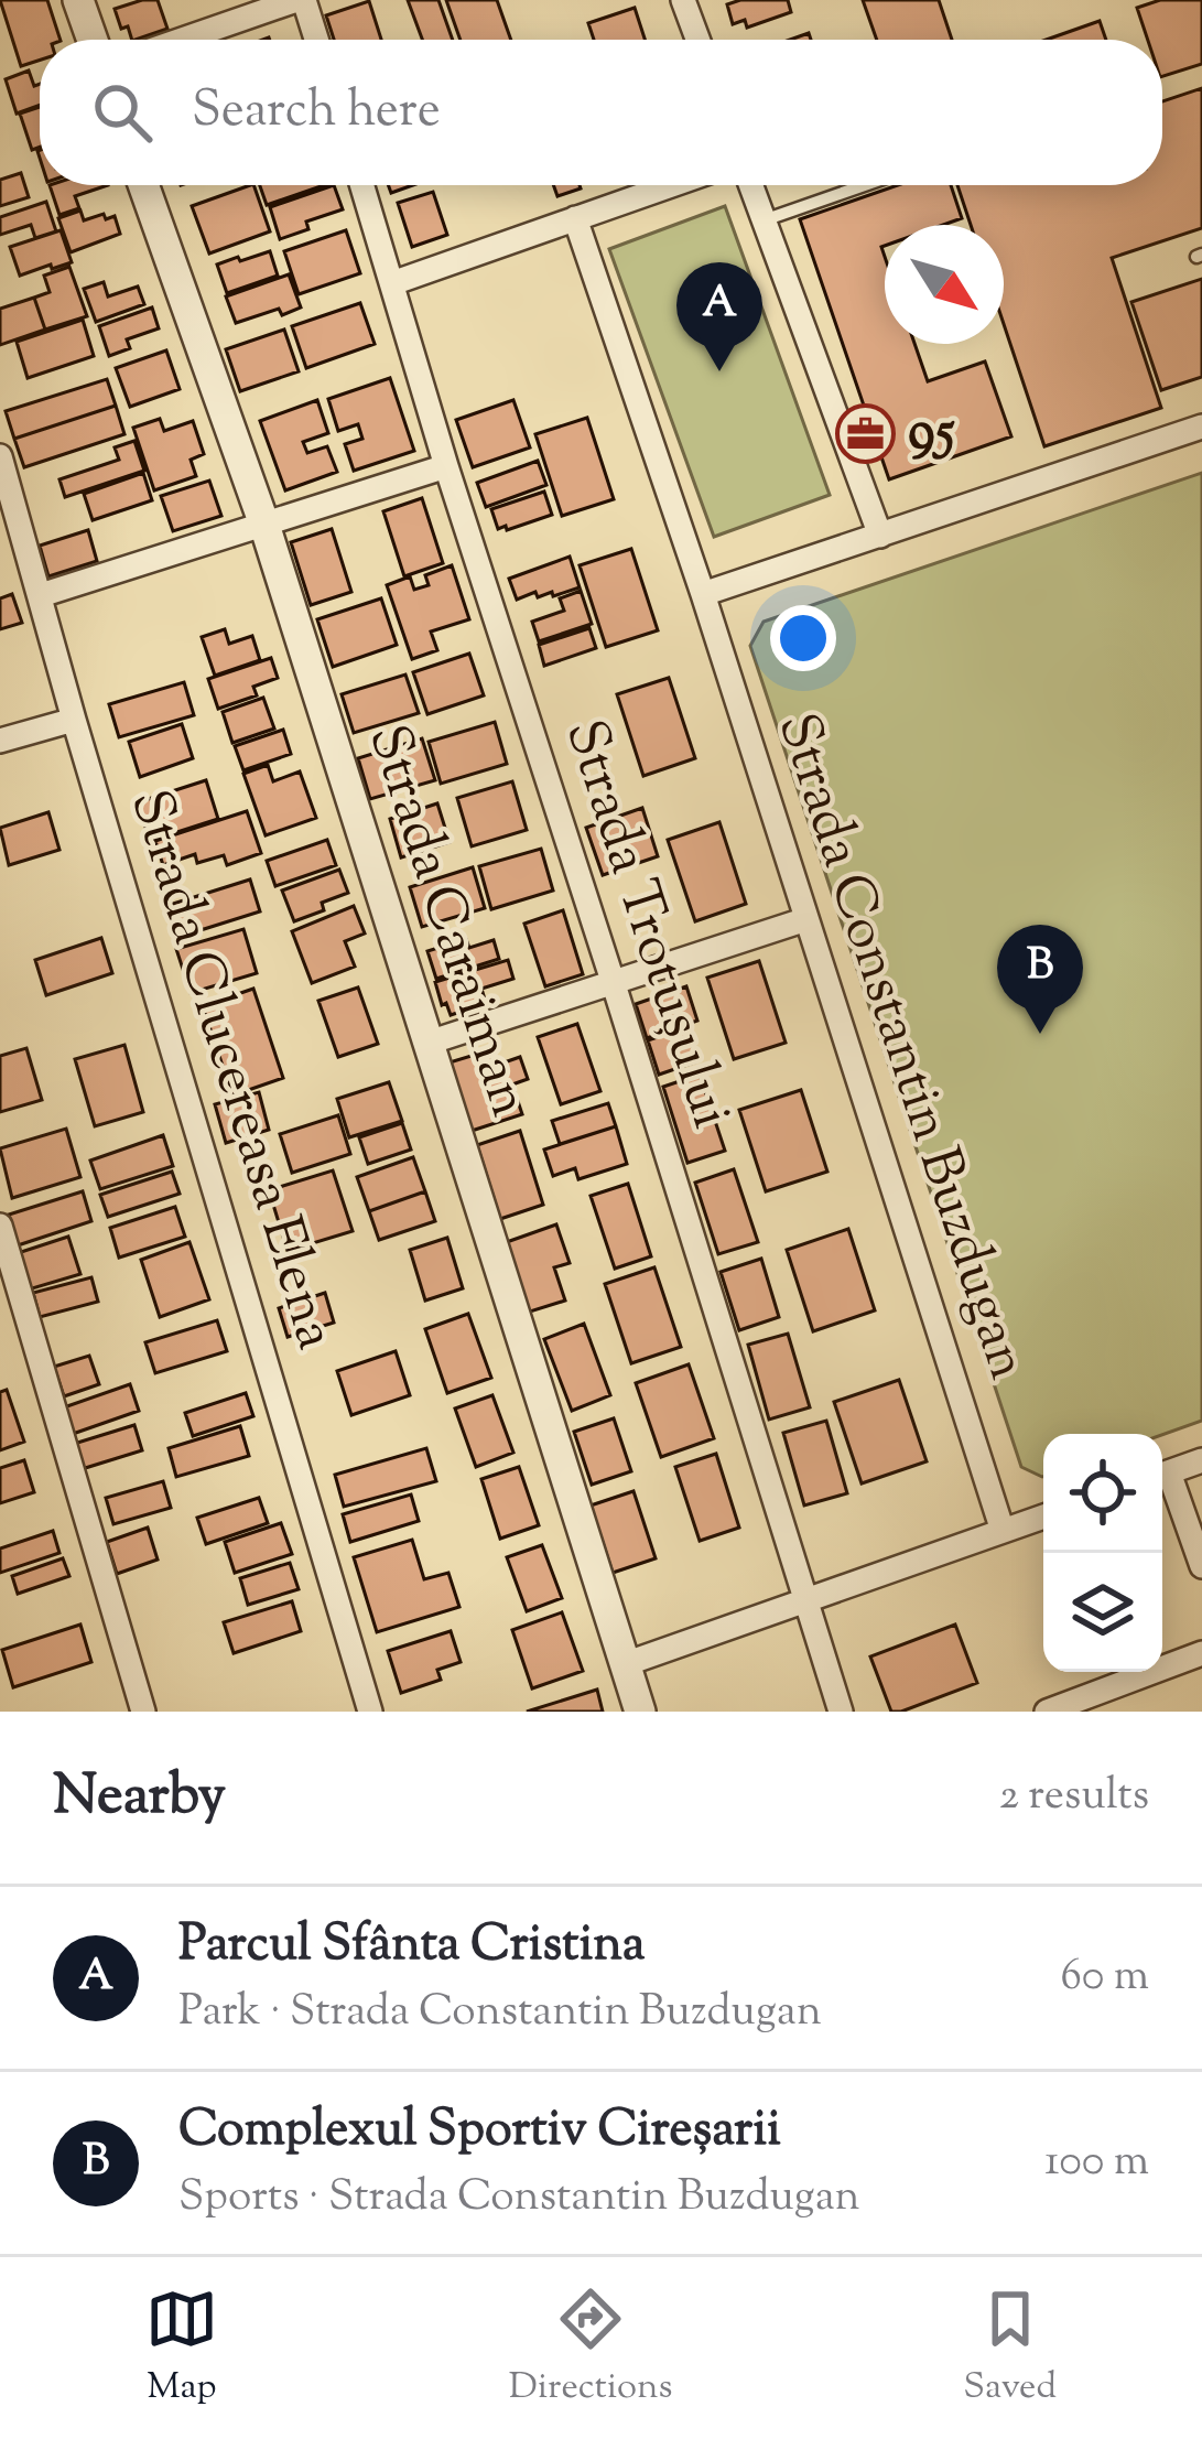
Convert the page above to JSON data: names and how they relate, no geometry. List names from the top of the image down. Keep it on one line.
{"streets":{"street":["Strada Caraiman","Strada Trotușului","Strada Constantin Buzdugan","Strada Clucereasa Elena"]},"places":{"office":["95"]},"north":"bottom right","page":{"search":"Search here","pins":["A","B"],"heading":["Nearby","2 results"],"list":[{"mark":"A","name":"Parcul Sfânta Cristina","note":"Park · Strada Constantin Buzdugan","value":"60 m"},{"mark":"B","name":"Complexul Sportiv Cireșarii","note":"Sports · Strada Constantin Buzdugan","value":"100 m"}],"nav":["Map","Directions","Saved"]}}
